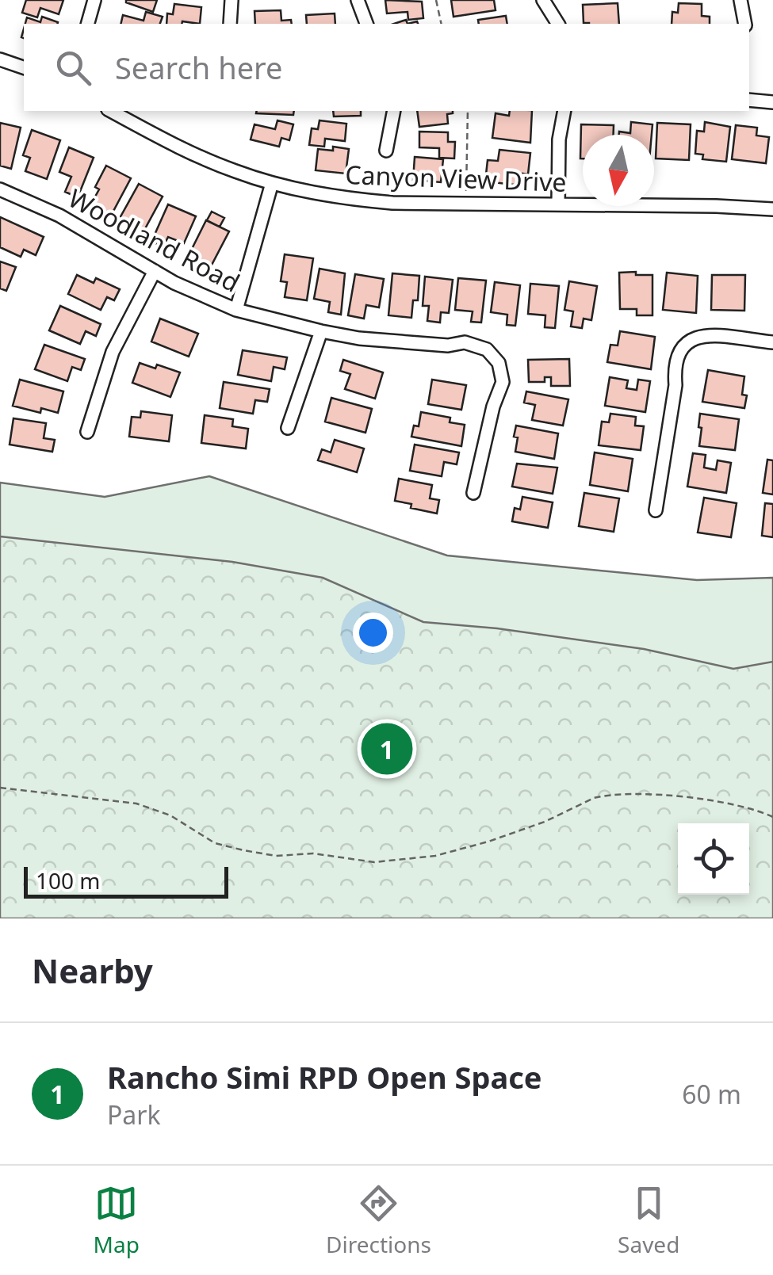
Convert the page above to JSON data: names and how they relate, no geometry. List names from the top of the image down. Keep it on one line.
{"streets":{"street":["Canyon View Drive","Woodland Road"]},"scale_bar":"100 m","north":"bottom","page":{"search":"Search here","pins":"1","scale":"100 m","heading":"Nearby","list":[{"mark":"1","name":"Rancho Simi RPD Open Space","note":"Park","value":"60 m"}],"nav":["Map","Directions","Saved"]}}
